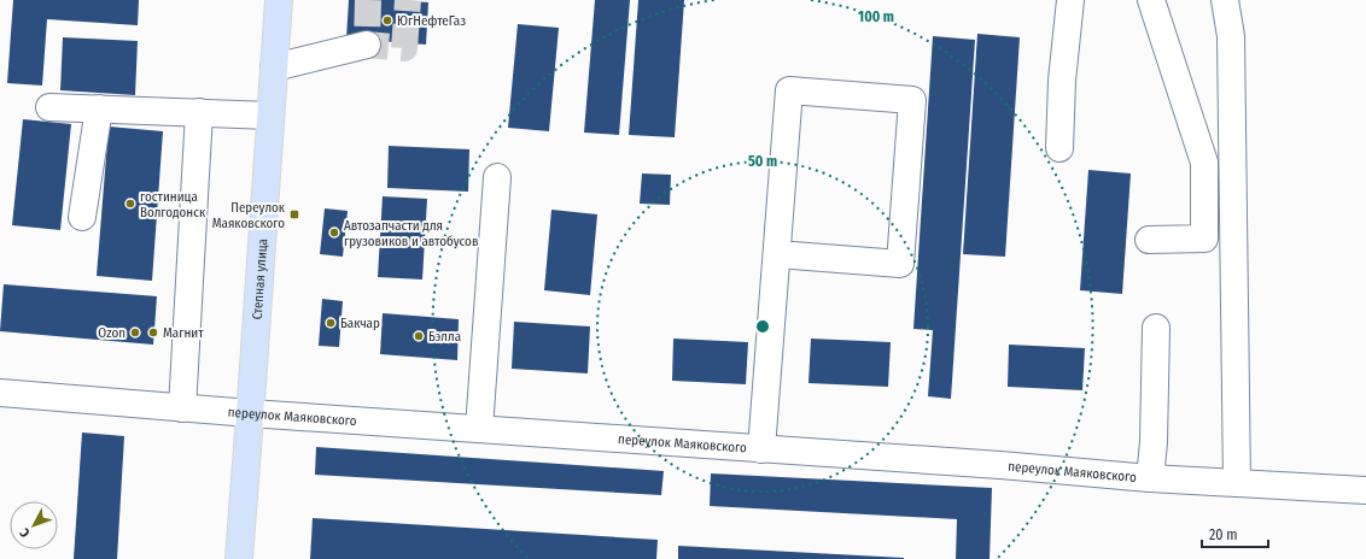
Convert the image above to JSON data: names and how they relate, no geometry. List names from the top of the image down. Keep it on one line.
{"streets":{"main road":["Степная улица"],"street":["переулок Маяковского"]},"crossings":[["Степная улица","переулок Маяковского"]],"places":{"other":["ЮгНефтеГаз","гостиница Волгодонск","Автозапчасти для грузовиков и автобусов","Бакчар","Ozon","Магнит","Бэлла"],"transit":["Переулок Маяковского"]},"scale_bar":"20 m","north":"bottom left","rings":["100 m","50 m"]}
